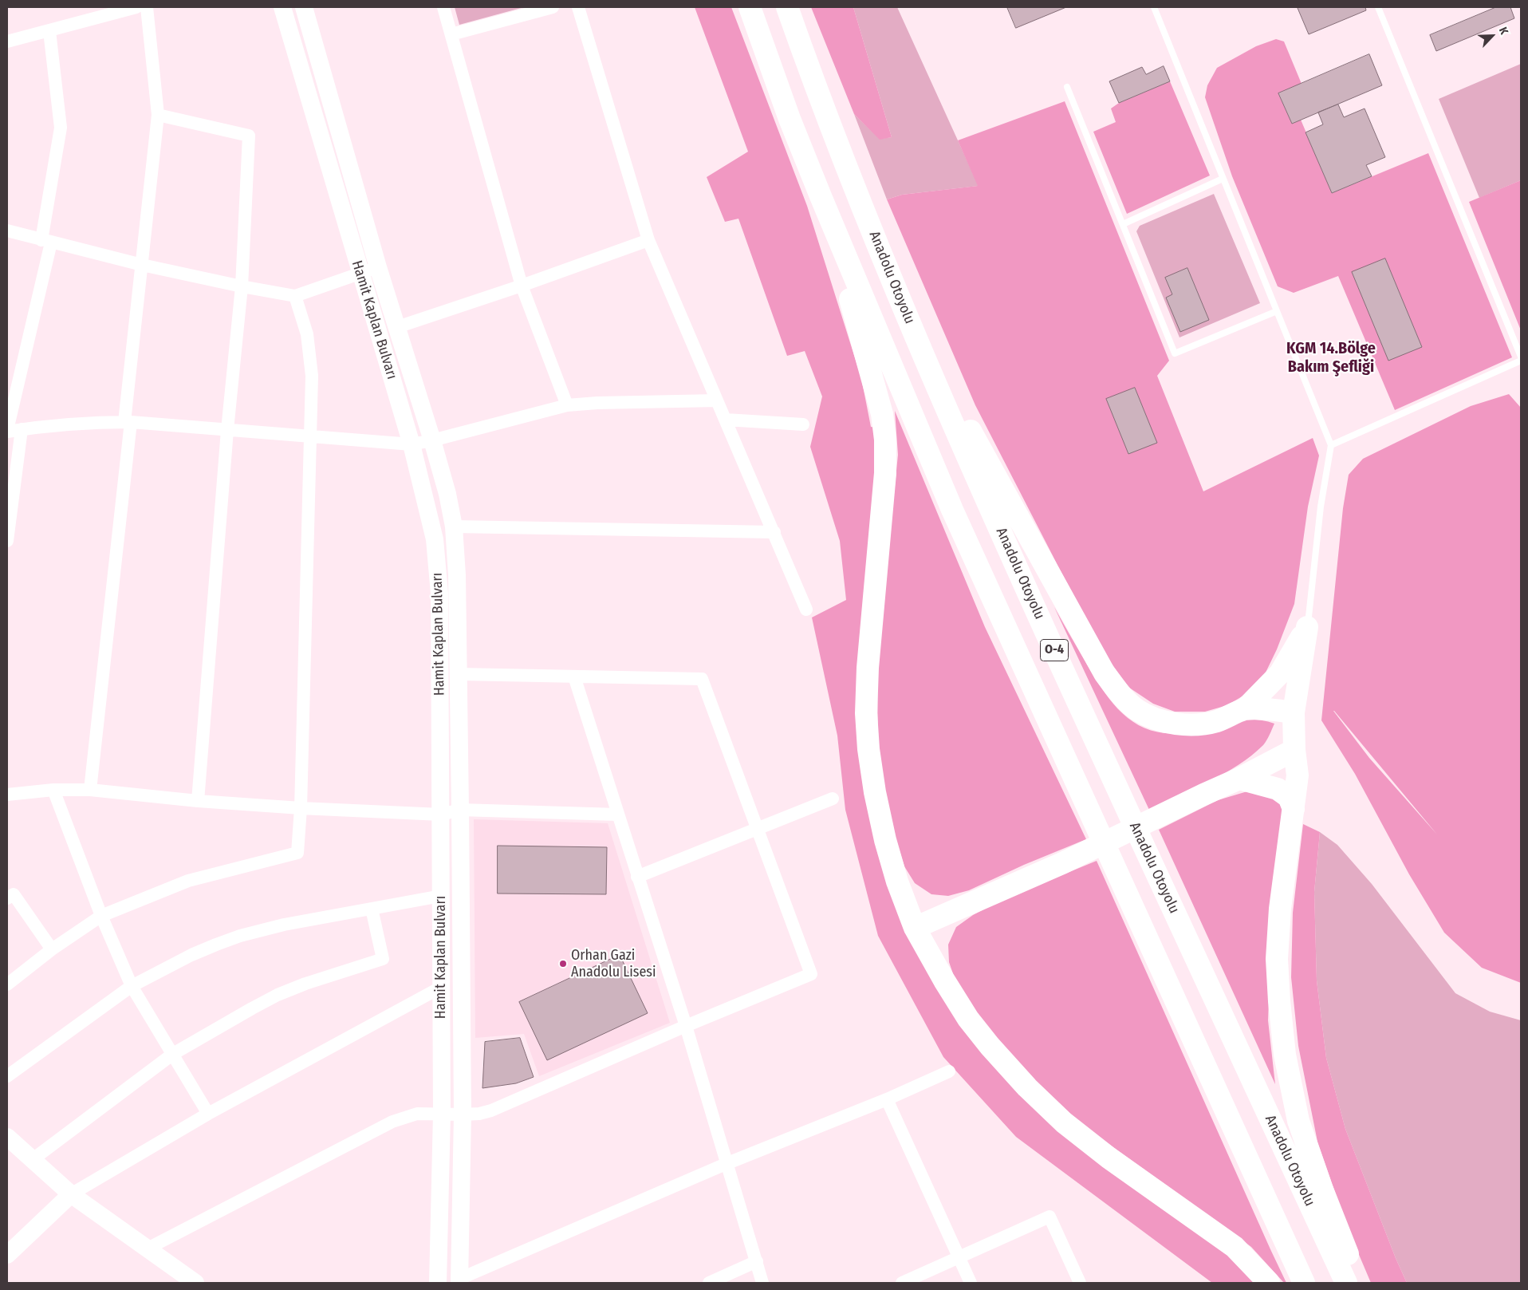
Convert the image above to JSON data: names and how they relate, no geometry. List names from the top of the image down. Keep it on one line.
{"streets":{"highway":["Anadolu Otoyolu","O-4"],"main road":["Hamit Kaplan Bulvarı"]},"districts":["KGM 14.Bölge Bakım Şefliği"],"places":["Orhan Gazi Anadolu Lisesi"],"north":"top right"}
